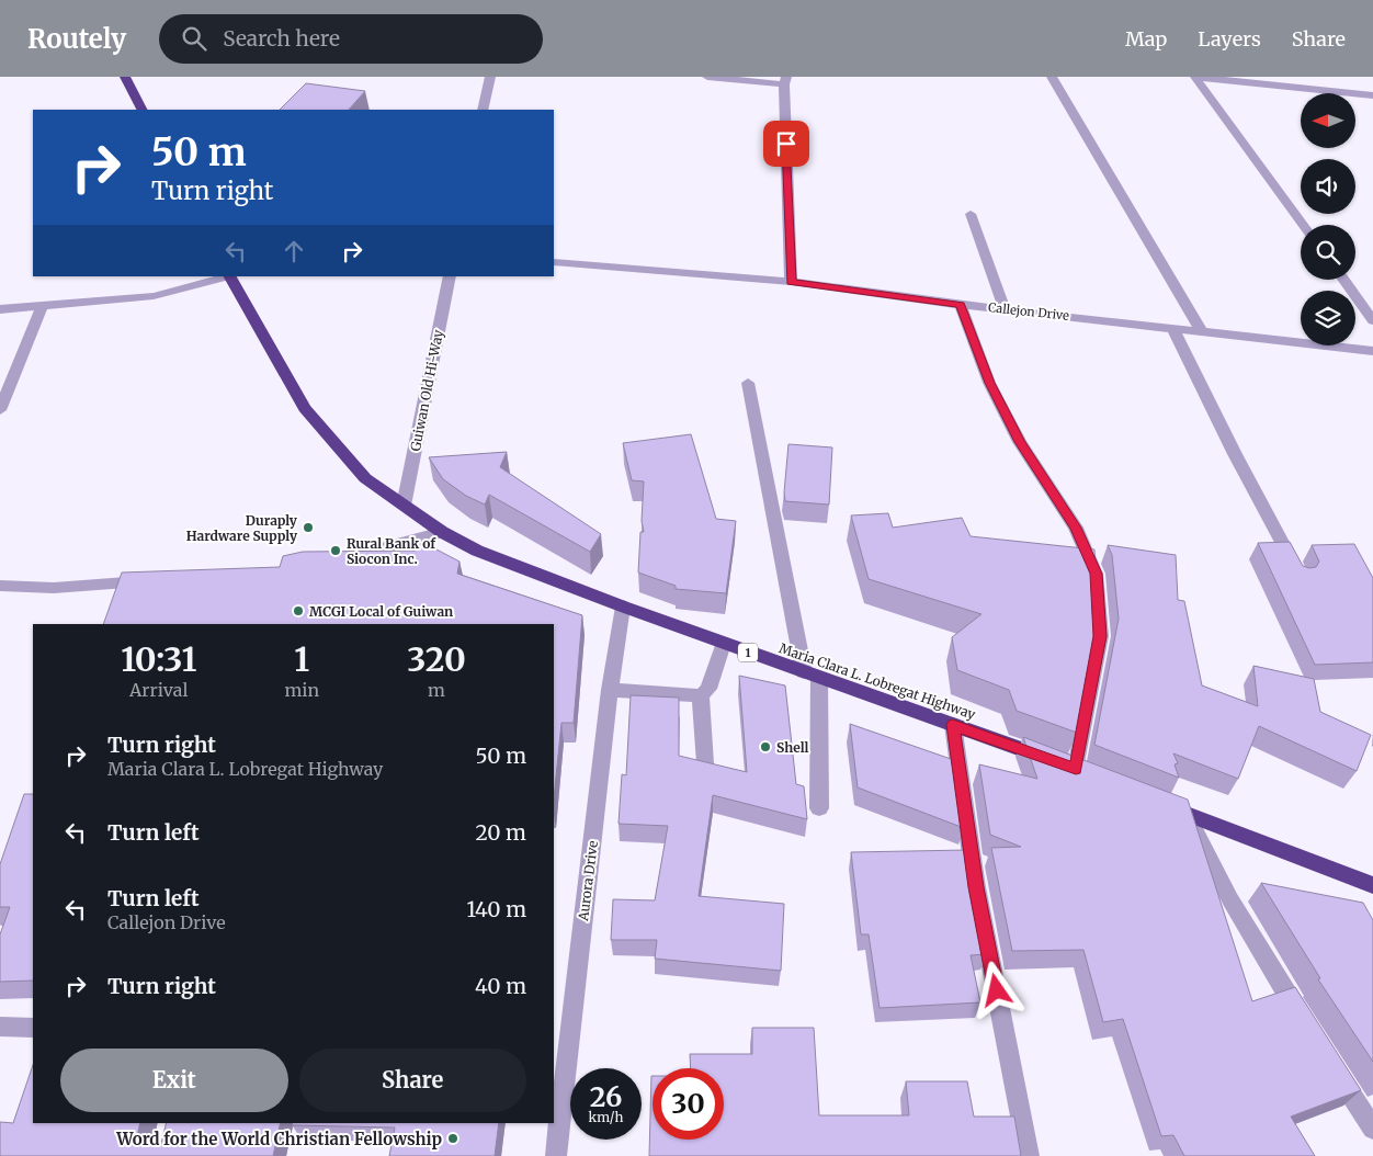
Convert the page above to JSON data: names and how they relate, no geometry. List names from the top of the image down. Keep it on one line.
{"streets":{"highway":["1","Maria Clara L. Lobregat Highway"],"street":["Callejon Drive","Guiwan Old Hi-Way","Aurora Drive"]},"crossings":[["Guiwan Old Hi-Way","Maria Clara L. Lobregat Highway"],["Maria Clara L. Lobregat Highway","Aurora Drive"]],"places":["Duraply Hardware Supply","Rural Bank of Siocon Inc.","MCGI Local of Guiwan","Shell","Word for the World Christian Fellowship"],"north":"left","page":{"header":"Routely","search":"Search here","nav":["Map","Layers","Share"],"turn":["50 m","Turn right"],"eta":["10:31","Arrival","1","min","320","m"],"list":[{"name":"Turn right","note":"Maria Clara L. Lobregat Highway","value":"50 m"},{"name":"Turn left","value":"20 m"},{"name":"Turn left","note":"Callejon Drive","value":"140 m"},{"name":"Turn right","value":"40 m"}],"buttons":["Exit","Share"],"speed":"26 km/h","limit":"30"}}
